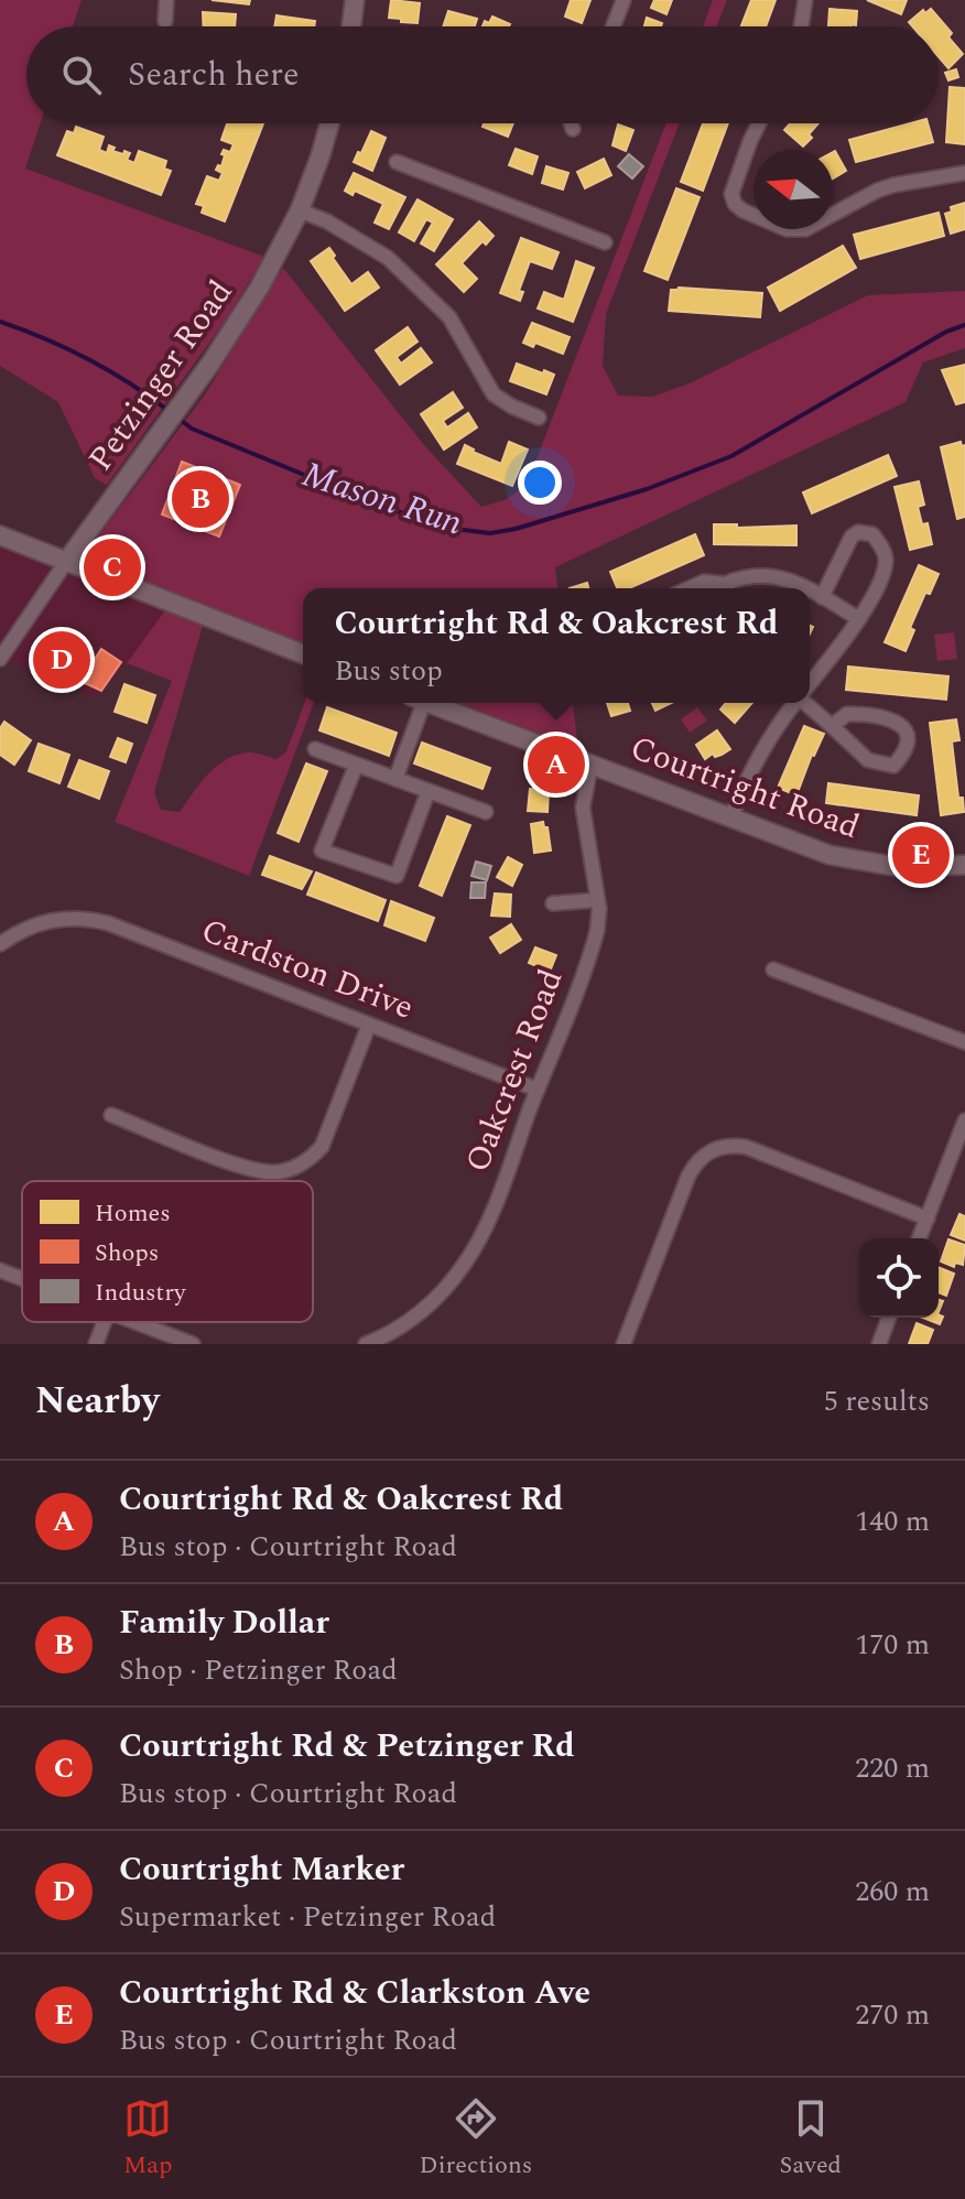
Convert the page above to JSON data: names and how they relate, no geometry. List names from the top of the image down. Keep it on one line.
{"streets":{"street":["Petzinger Road","Courtright Road","Cardston Drive","Oakcrest Road"]},"crossings":[["Courtright Road","Oakcrest Road"],["Cardston Drive","Oakcrest Road"]],"water":["Mason Run"],"legend":["Homes","Shops","Industry"],"north":"left","page":{"search":"Search here","pins":["B","C","D","A","E"],"popup":["Courtright Rd & Oakcrest Rd","Bus stop"],"heading":["Nearby","5 results"],"list":[{"mark":"A","name":"Courtright Rd & Oakcrest Rd","note":"Bus stop · Courtright Road","value":"140 m"},{"mark":"B","name":"Family Dollar","note":"Shop · Petzinger Road","value":"170 m"},{"mark":"C","name":"Courtright Rd & Petzinger Rd","note":"Bus stop · Courtright Road","value":"220 m"},{"mark":"D","name":"Courtright Marker","note":"Supermarket · Petzinger Road","value":"260 m"},{"mark":"E","name":"Courtright Rd & Clarkston Ave","note":"Bus stop · Courtright Road","value":"270 m"}],"nav":["Map","Directions","Saved"]}}
